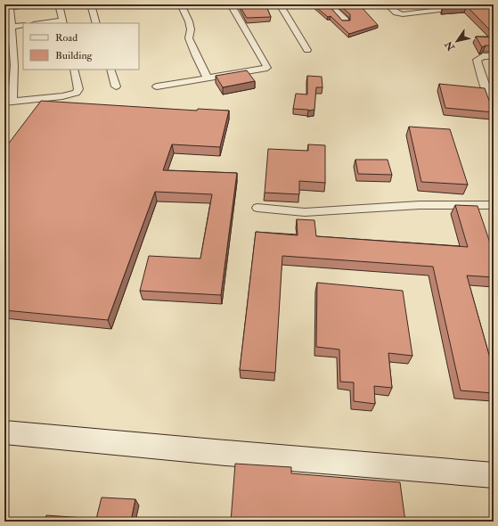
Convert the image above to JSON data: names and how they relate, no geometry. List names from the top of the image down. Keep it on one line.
{"legend":["Road","Building"],"north":"bottom left"}
